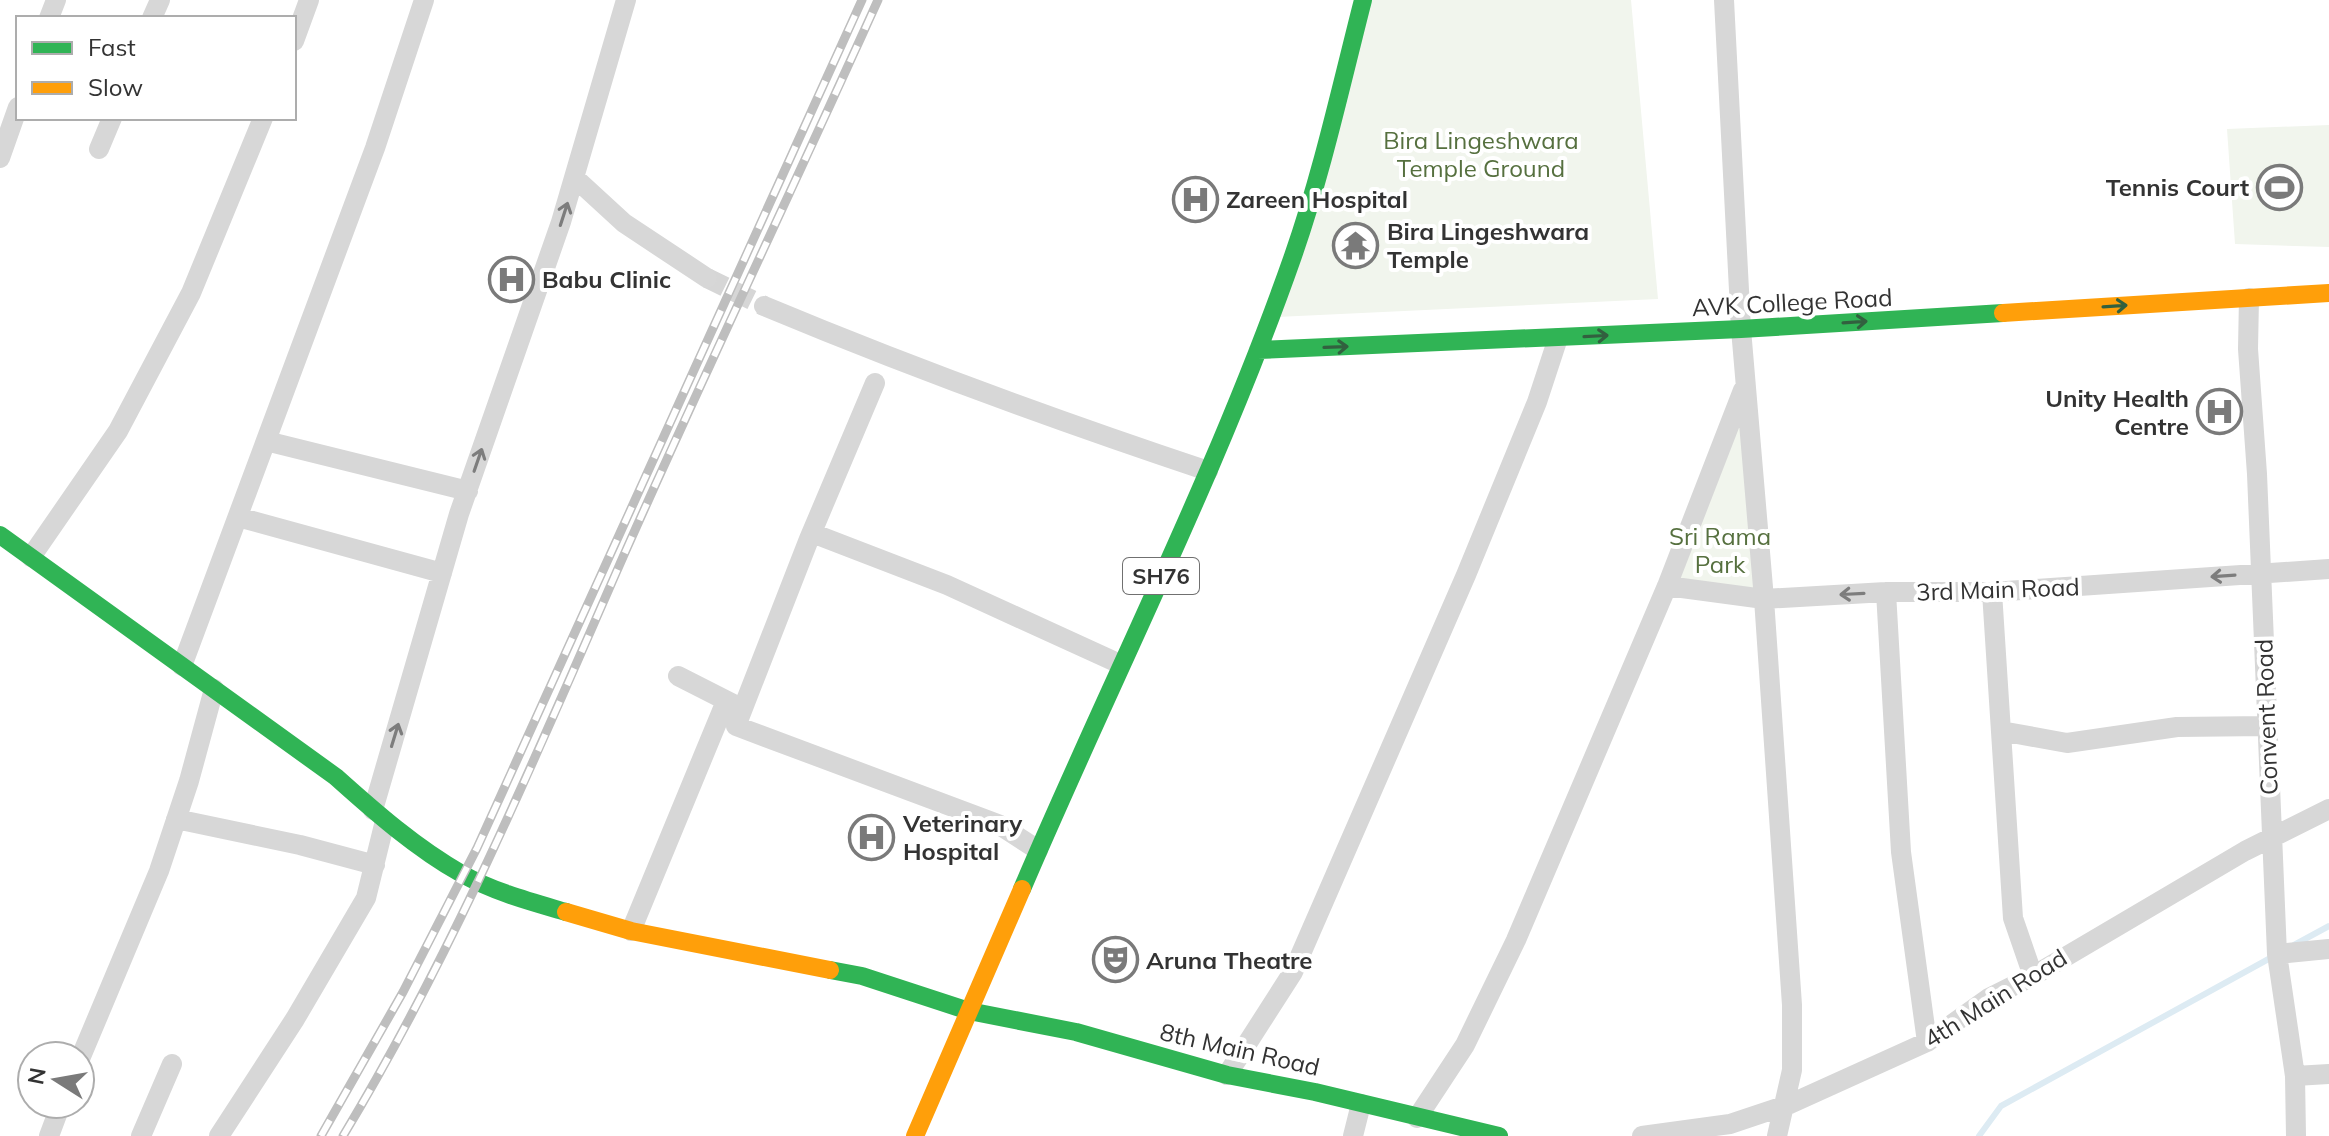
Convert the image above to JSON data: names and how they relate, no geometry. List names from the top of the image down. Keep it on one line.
{"streets":{"main road":["AVK College Road","SH76","8th Main Road"],"street":["3rd Main Road","Convent Road","4th Main Road"]},"crossings":[["AVK College Road","SH76"],["AVK College Road","Convent Road"],["SH76","8th Main Road"],["3rd Main Road","Convent Road"],["Convent Road","4th Main Road"]],"one_way":["AVK College Road"],"parks":["Bira Lingeshwara Temple Ground","Sri Rama Park"],"places":{"sports":["Tennis Court"],"hospital":["Zareen Hospital","Babu Clinic","Unity Health Centre","Veterinary Hospital"],"temple":["Bira Lingeshwara Temple"],"theatre":["Aruna Theatre"]},"legend":["Fast","Slow"],"north":"left"}
